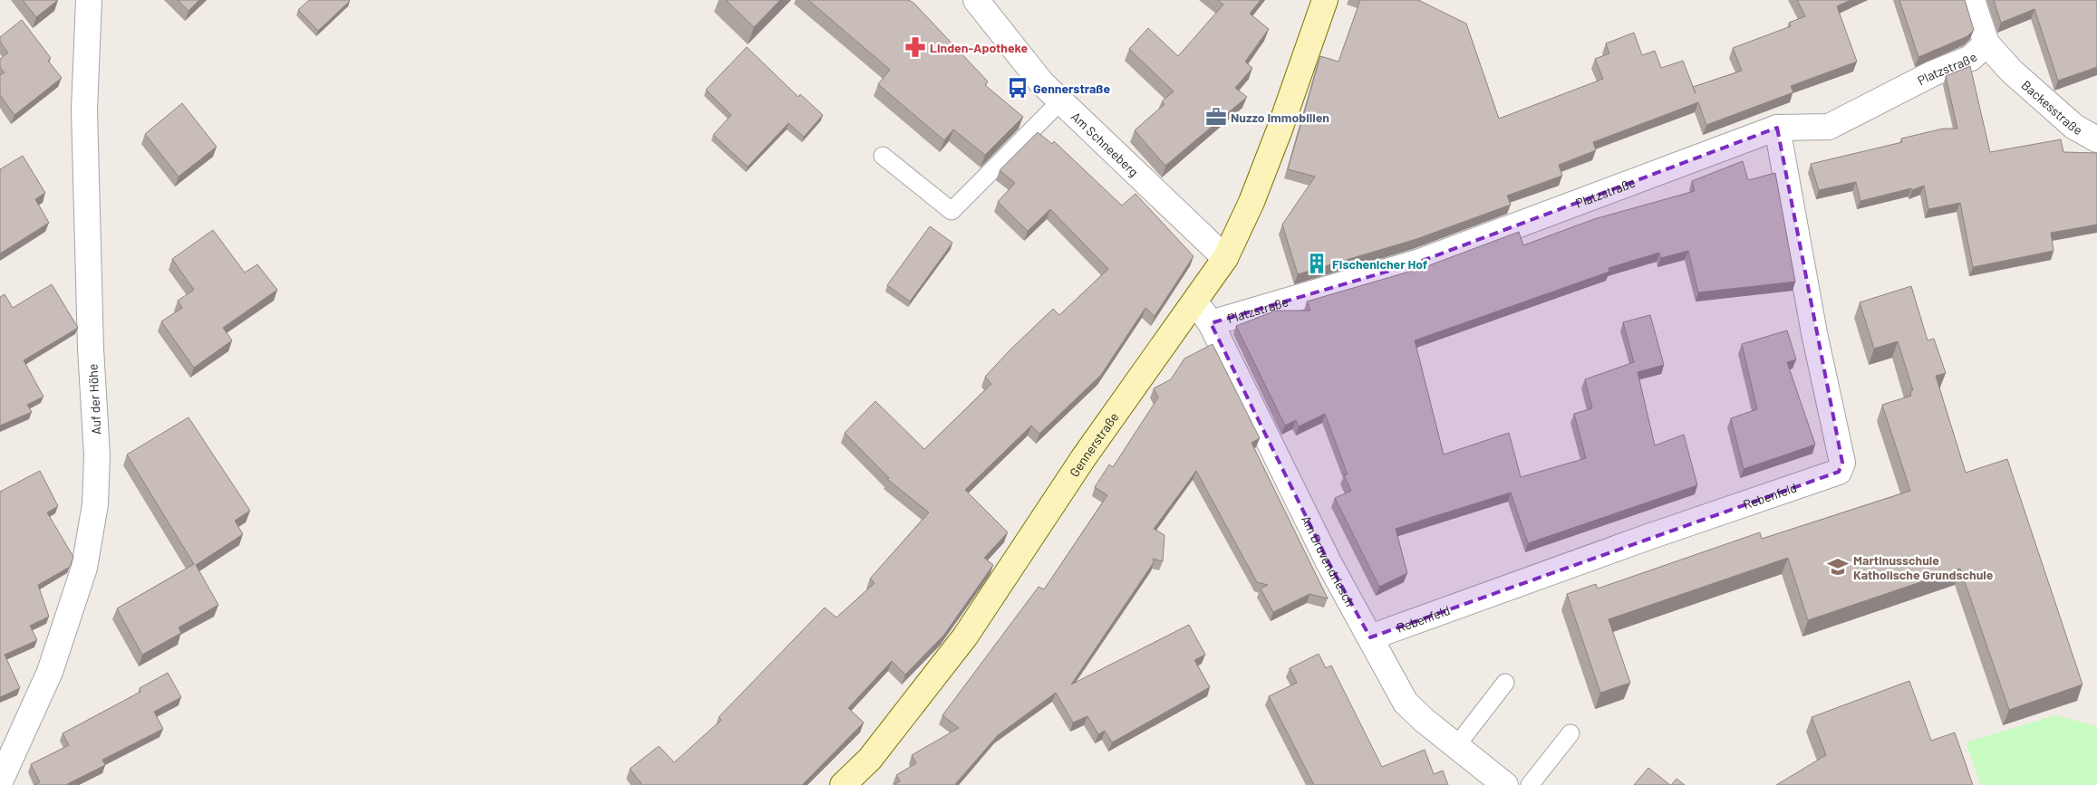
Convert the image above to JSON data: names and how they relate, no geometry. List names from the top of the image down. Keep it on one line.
{"streets":{"street":["Platzstraße","Backesstraße","Am Schneeberg","Auf der Höhe","Gennerstraße","Rebenfeld","Am Druvendriesch"]},"crossings":[["Platzstraße","Backesstraße"],["Platzstraße","Rebenfeld"],["Platzstraße","Am Druvendriesch"],["Am Schneeberg","Gennerstraße"],["Gennerstraße","Am Druvendriesch"],["Rebenfeld","Am Druvendriesch"]],"places":{"pharmacy":["Linden-Apotheke"],"bus stop":["Gennerstraße"],"office":["Nuzzo Immobilien"],"building":["Fischenicher Hof"],"school or university":["Martinusschule Katholische Grundschule"]}}
